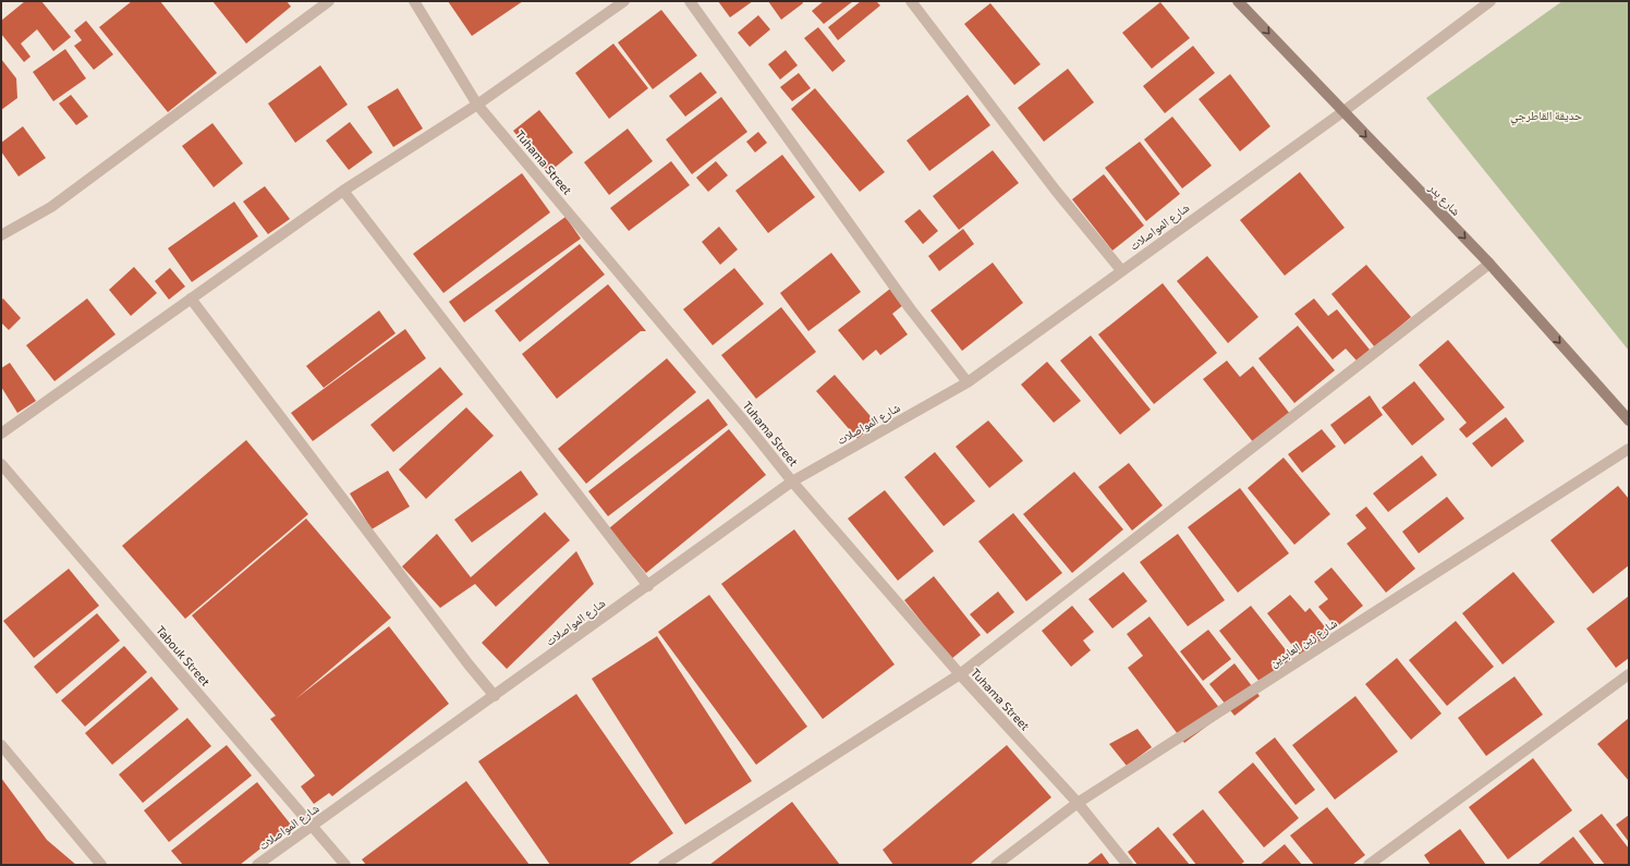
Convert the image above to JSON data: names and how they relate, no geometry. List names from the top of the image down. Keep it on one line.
{"streets":{"main road":["شارع بدر"],"street":["Tuhama Street","شارع المواصلات","شارع زين العابدين","Tabouk Street"]},"crossings":[["Tuhama Street","شارع المواصلات"],["Tuhama Street","شارع زين العابدين"],["شارع بدر","شارع المواصلات"],["شارع المواصلات","Tabouk Street"]],"one_way":["شارع بدر"],"parks":["حديقة القاطرجي"]}
